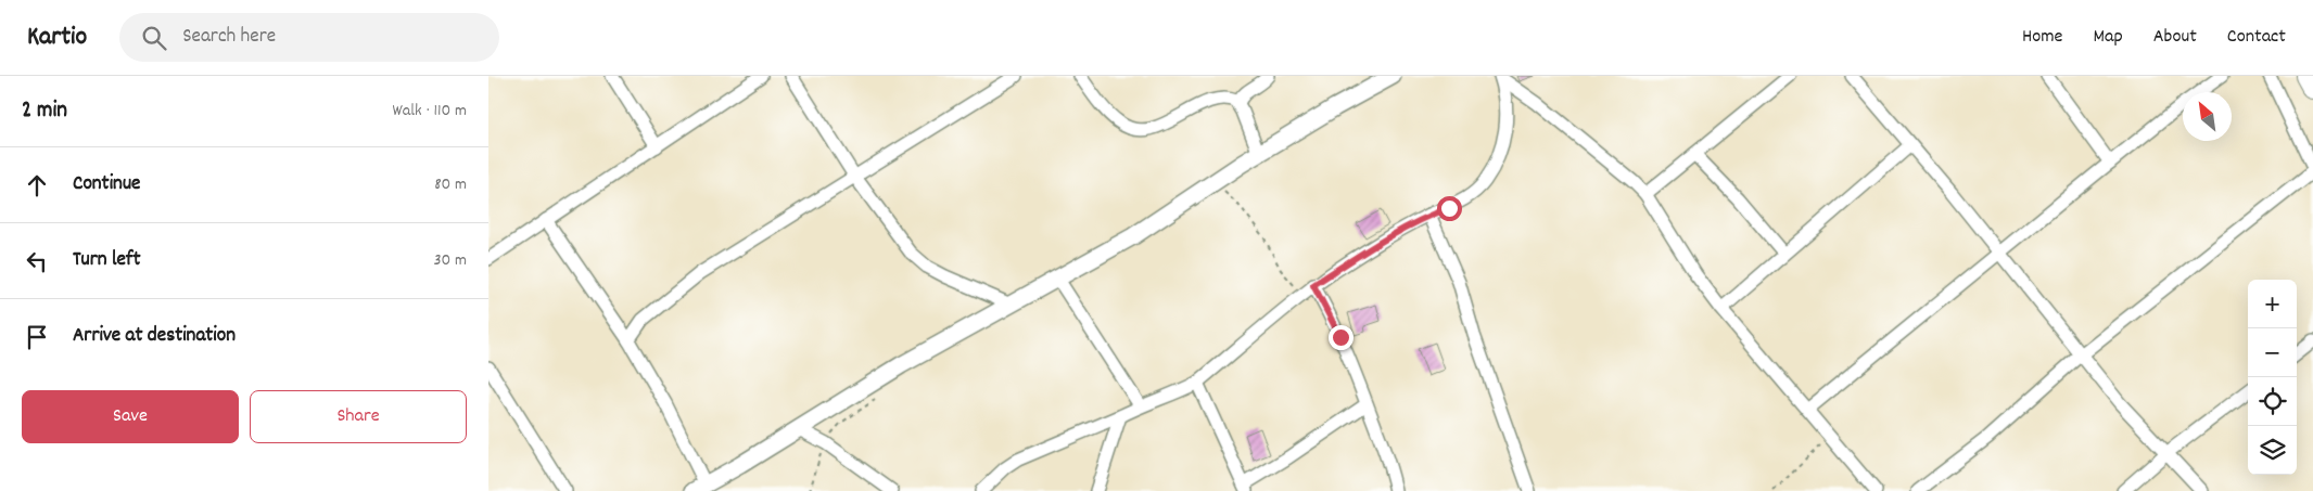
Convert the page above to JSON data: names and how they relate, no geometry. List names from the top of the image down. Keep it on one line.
{"north":"top left","page":{"header":"Kartio","search":"Search here","nav":["Home","Map","About","Contact"],"heading":["2 min","Walk · 110 m"],"list":[["Continue","80 m"],["Turn left","30 m"],"Arrive at destination"],"map_buttons":["+","−"],"buttons":["Save","Share"]}}
